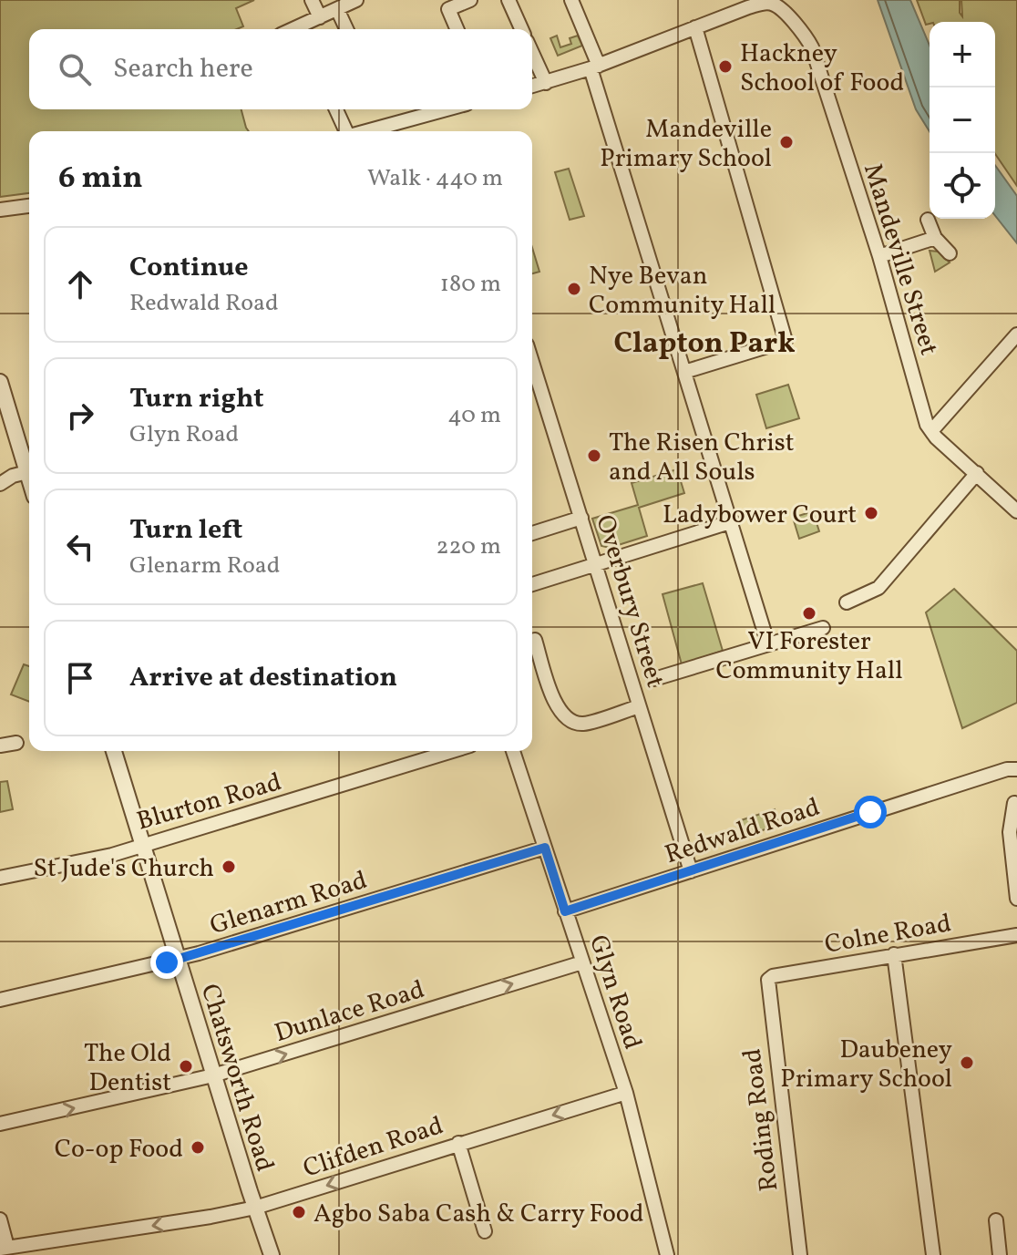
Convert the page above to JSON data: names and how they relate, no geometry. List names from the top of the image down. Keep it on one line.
{"streets":{"street":["Mandeville Street","Overbury Street","Blurton Road","Redwald Road","Glenarm Road","Colne Road","Glyn Road","Dunlace Road","Chatsworth Road","Roding Road","Clifden Road"]},"crossings":[["Overbury Street","Redwald Road"],["Blurton Road","Chatsworth Road"],["Redwald Road","Glyn Road"],["Glenarm Road","Glyn Road"],["Glenarm Road","Chatsworth Road"],["Colne Road","Roding Road"],["Glyn Road","Dunlace Road"],["Glyn Road","Clifden Road"],["Dunlace Road","Chatsworth Road"],["Chatsworth Road","Clifden Road"]],"one_way":["Dunlace Road","Clifden Road"],"districts":["Clapton Park"],"places":["Hackney School of Food","Mandeville Primary School","Nye Bevan Community Hall","The Risen Christ and All Souls","Ladybower Court","VI Forester Community Hall","St Jude's Church","Daubeney Primary School","The Old Dentist","Co-op Food","Agbo Saba Cash & Carry Food"],"page":{"map_buttons":["+","−"],"search":"Search here","heading":["6 min","Walk · 440 m"],"list":[["Continue","Redwald Road","180 m"],["Turn right","Glyn Road","40 m"],["Turn left","Glenarm Road","220 m"],"Arrive at destination"]}}
